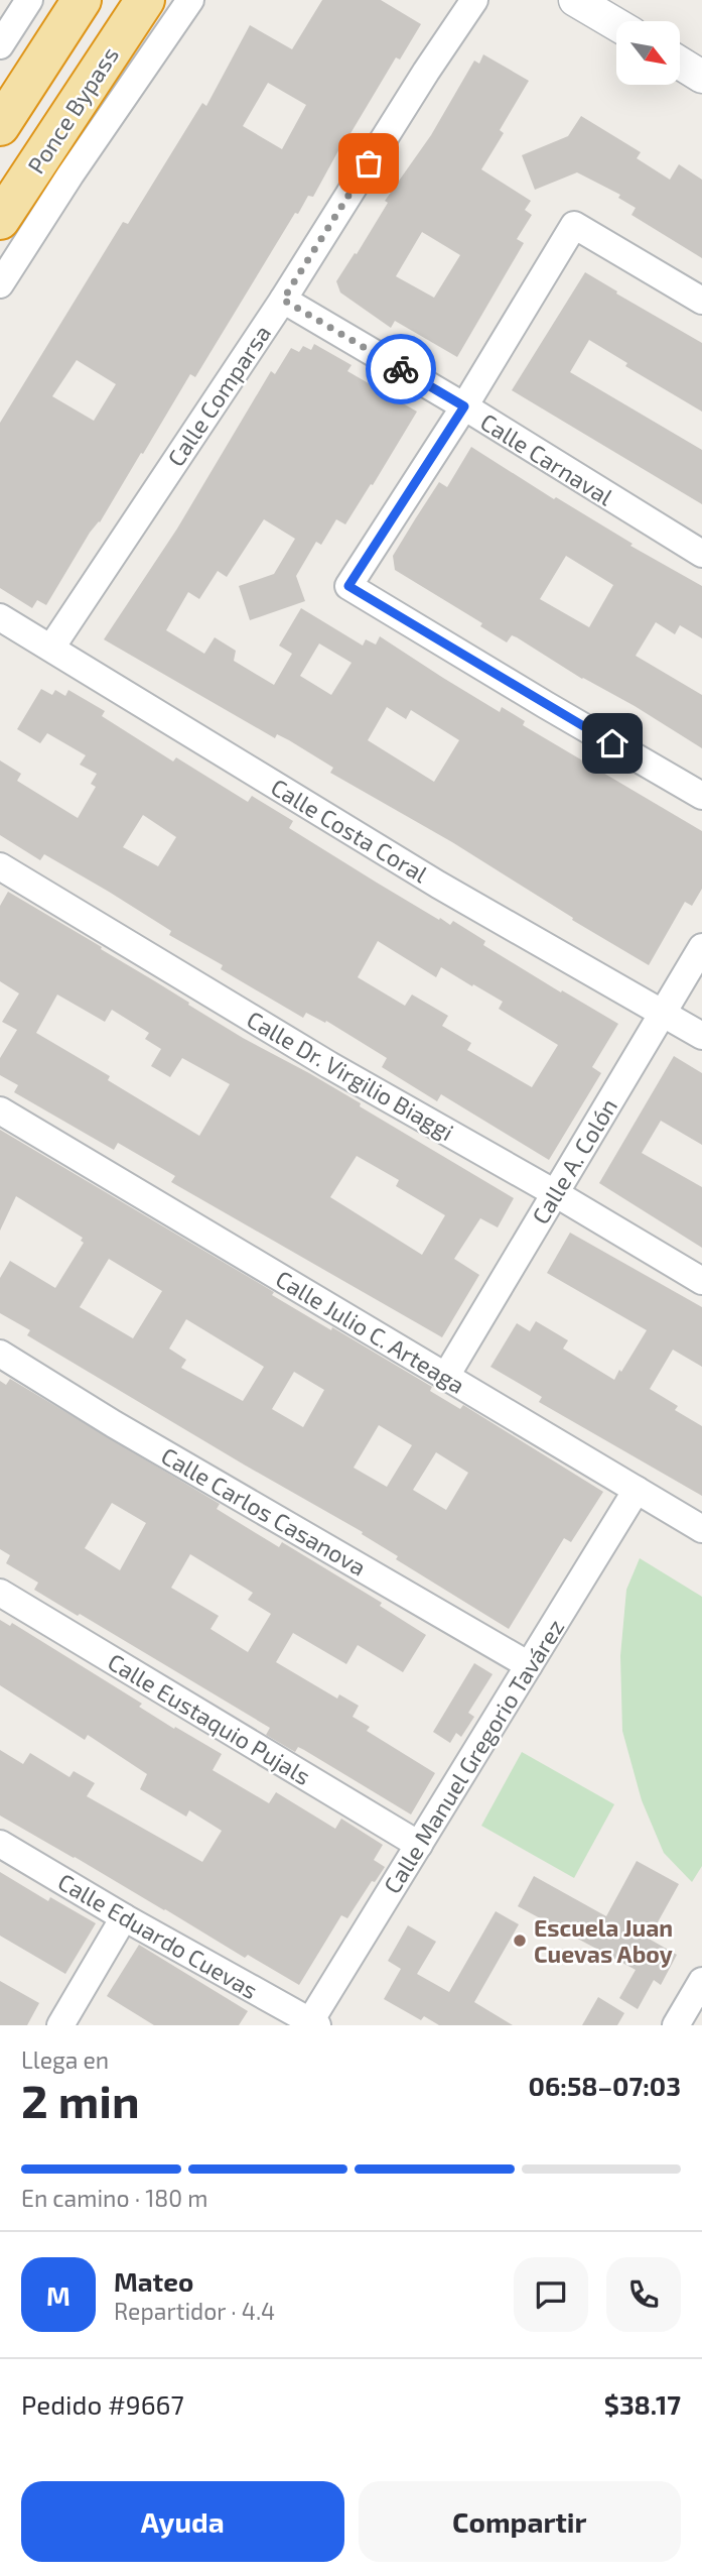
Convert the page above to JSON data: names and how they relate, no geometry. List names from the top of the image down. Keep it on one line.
{"streets":{"highway":["Ponce Bypass"],"street":["Calle Comparsa","Calle Carnaval","Calle Costa Coral","Calle Dr. Virgilio Biaggi","Calle A. Colón","Calle Julio C. Arteaga","Calle Carlos Casanova","Calle Eustaquio Pujals","Calle Manuel Gregorio Tavárez","Calle Eduardo Cuevas"]},"crossings":[["Calle Comparsa","Calle Carnaval"],["Calle Comparsa","Calle Costa Coral"],["Calle Costa Coral","Calle A. Colón"],["Calle Dr. Virgilio Biaggi","Calle A. Colón"],["Calle A. Colón","Calle Julio C. Arteaga"],["Calle Julio C. Arteaga","Calle Manuel Gregorio Tavárez"],["Calle Carlos Casanova","Calle Manuel Gregorio Tavárez"],["Calle Eustaquio Pujals","Calle Manuel Gregorio Tavárez"],["Calle Manuel Gregorio Tavárez","Calle Eduardo Cuevas"]],"places":["Escuela Juan Cuevas Aboy"],"north":"bottom right","page":{"heading":["2 min","Llega en","06:58–07:03"],"panel":["Mateo","Repartidor · 4.4","Pedido #9667","$38.17"],"bar":"En camino · 180 m","round":"M","buttons":["Ayuda","Compartir"]}}
